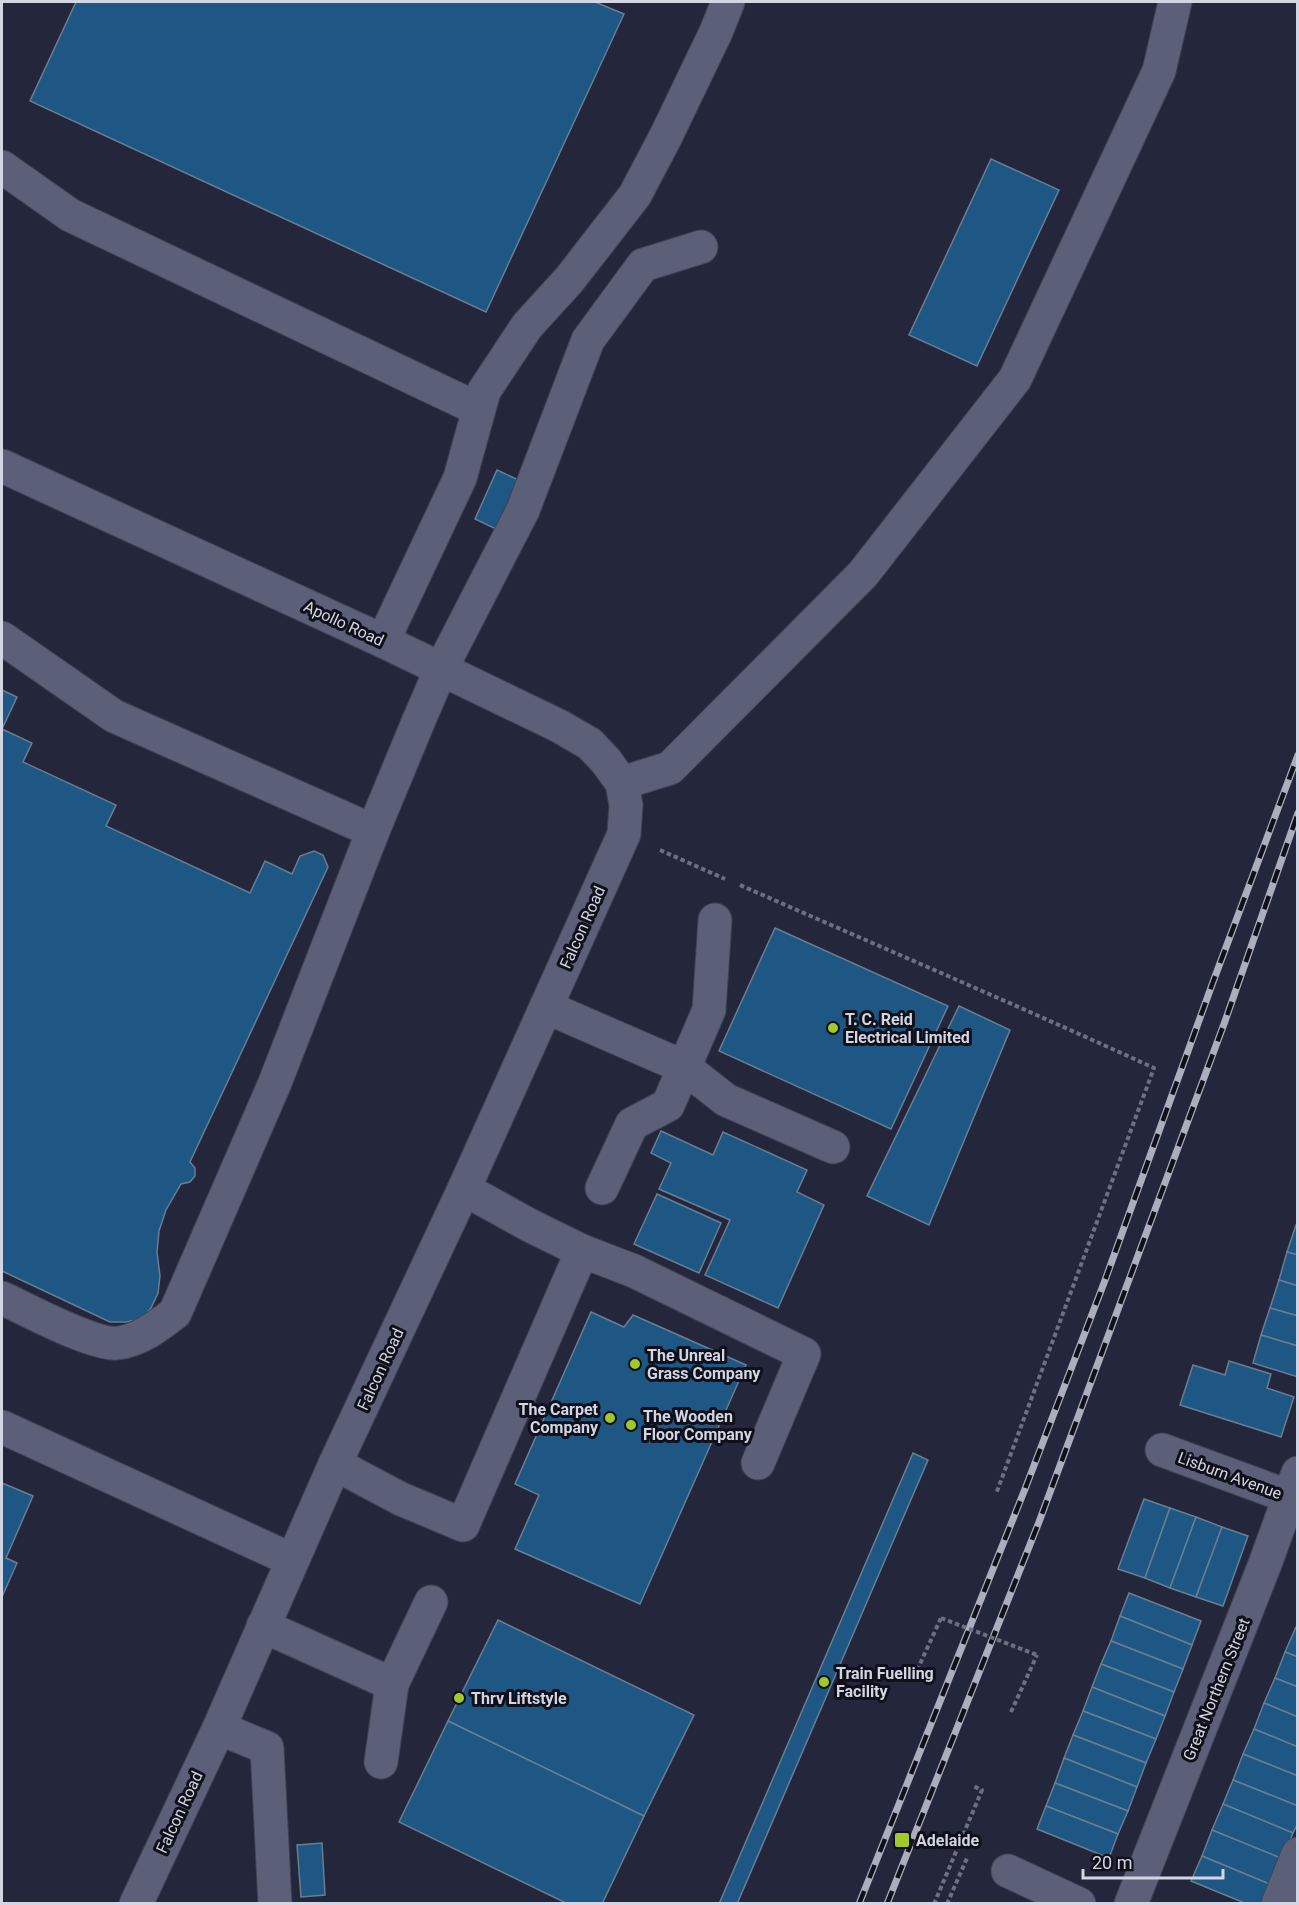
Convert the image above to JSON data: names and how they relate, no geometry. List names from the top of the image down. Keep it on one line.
{"streets":{"street":["Apollo Road","Falcon Road","Lisburn Avenue","Great Northern Street"]},"crossings":[["Lisburn Avenue","Great Northern Street"]],"places":{"other":["T. C. Reid Electrical Limited","The Unreal Grass Company","The Carpet Company","The Wooden Floor Company","Train Fuelling Facility","Thrv Liftstyle"],"transit":["Adelaide"]},"scale_bar":"20 m"}
